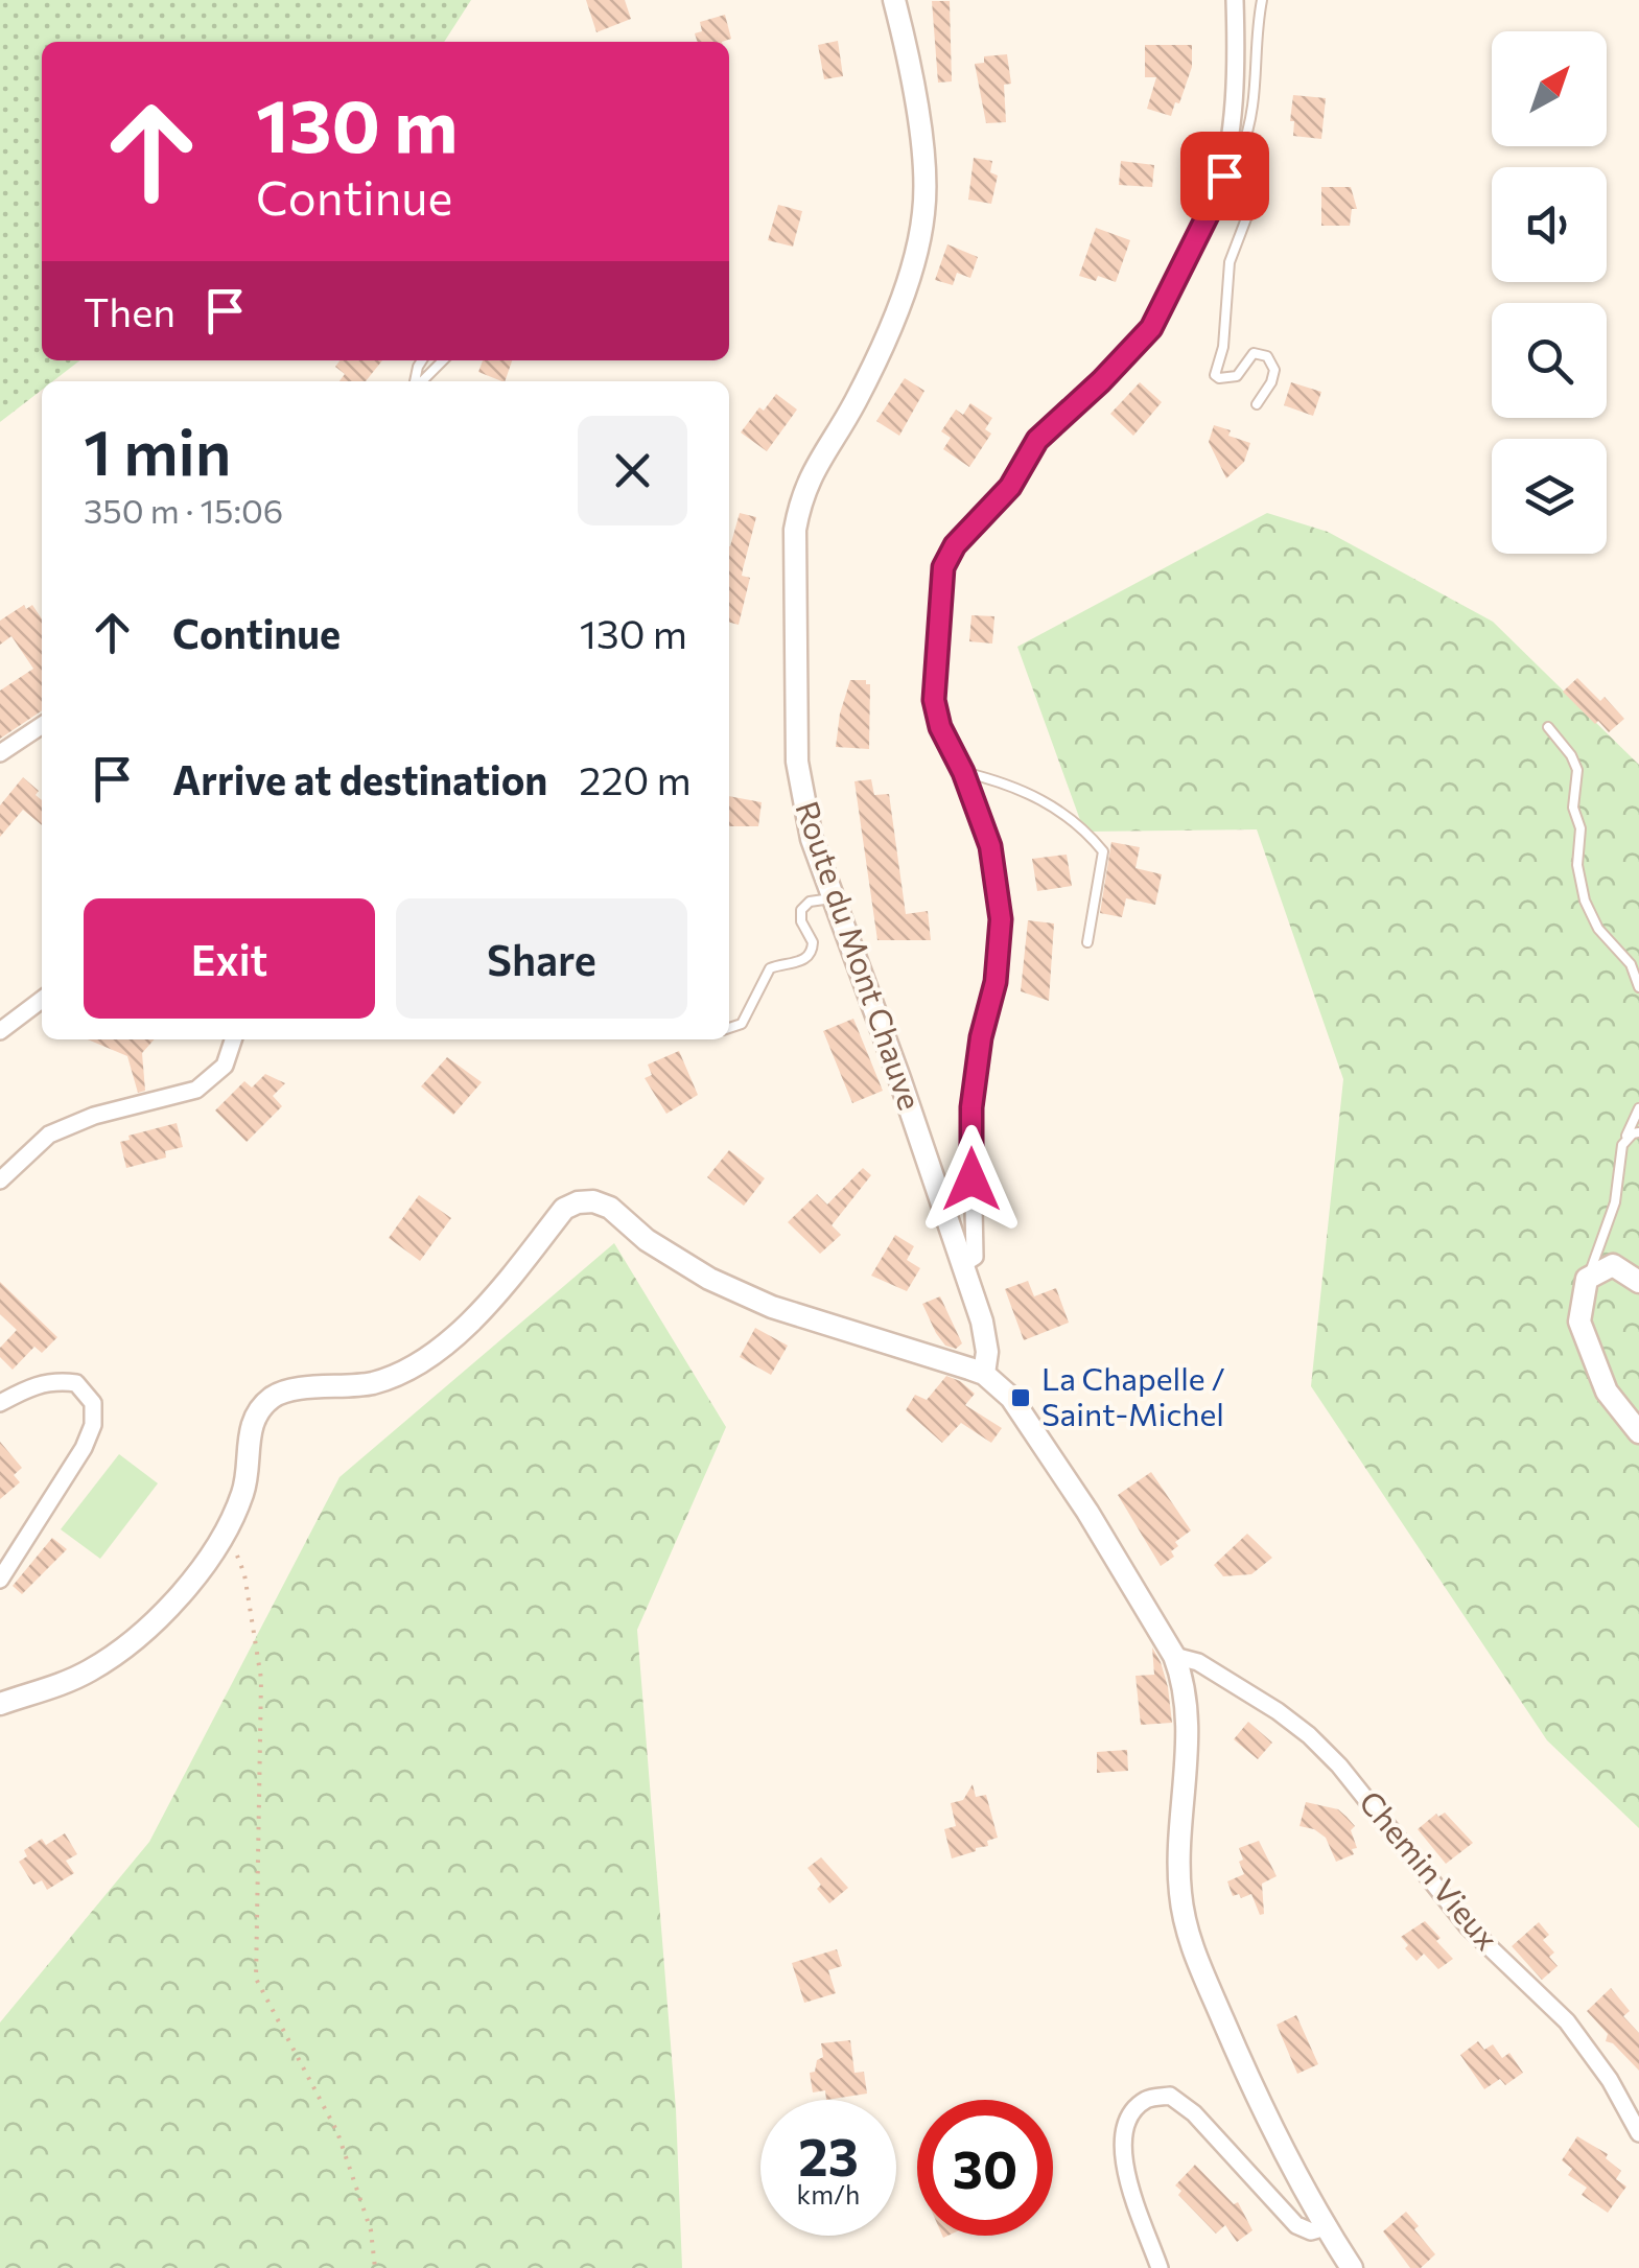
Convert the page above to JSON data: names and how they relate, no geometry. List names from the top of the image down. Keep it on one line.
{"streets":{"street":["Route du Mont Chauve","Chemin Vieux"]},"places":{"transit":["La Chapelle / Saint-Michel"]},"north":"top right","page":{"turn":["130 m","Continue"],"then":"Then","heading":["1 min","350 m · 15:06"],"list":[{"name":"Continue","value":"130 m"},{"name":"Arrive at destination","value":"220 m"}],"buttons":["Exit","Share"],"speed":"23 km/h","limit":"30"}}
